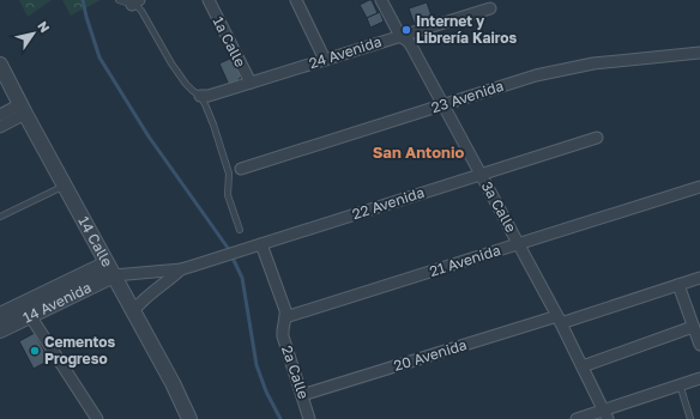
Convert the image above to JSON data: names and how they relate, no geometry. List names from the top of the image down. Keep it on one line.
{"streets":{"street":["1a Calle","24 Avenida","23 Avenida","22 Avenida","3a Calle","14 Calle","21 Avenida","14 Avenida","20 Avenida","2a Calle"]},"crossings":[["1a Calle","24 Avenida"],["24 Avenida","3a Calle"],["23 Avenida","3a Calle"],["22 Avenida","3a Calle"],["22 Avenida","14 Calle"],["22 Avenida","14 Avenida"],["22 Avenida","2a Calle"],["3a Calle","21 Avenida"],["3a Calle","20 Avenida"],["14 Calle","14 Avenida"],["21 Avenida","2a Calle"],["20 Avenida","2a Calle"]],"districts":["San Antonio"],"places":["Internet y Librería Kairos","Cementos Progreso"],"north":"top right"}
